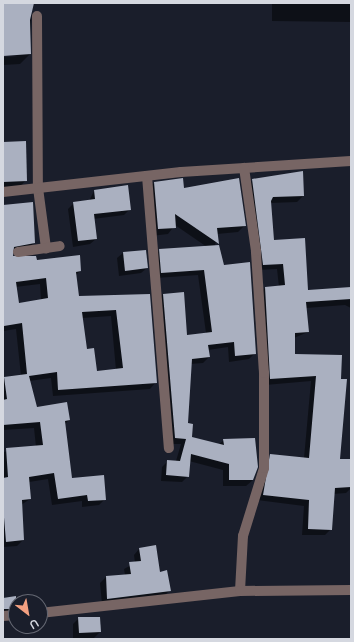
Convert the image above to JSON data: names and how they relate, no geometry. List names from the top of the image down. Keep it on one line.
{"north":"bottom right"}
